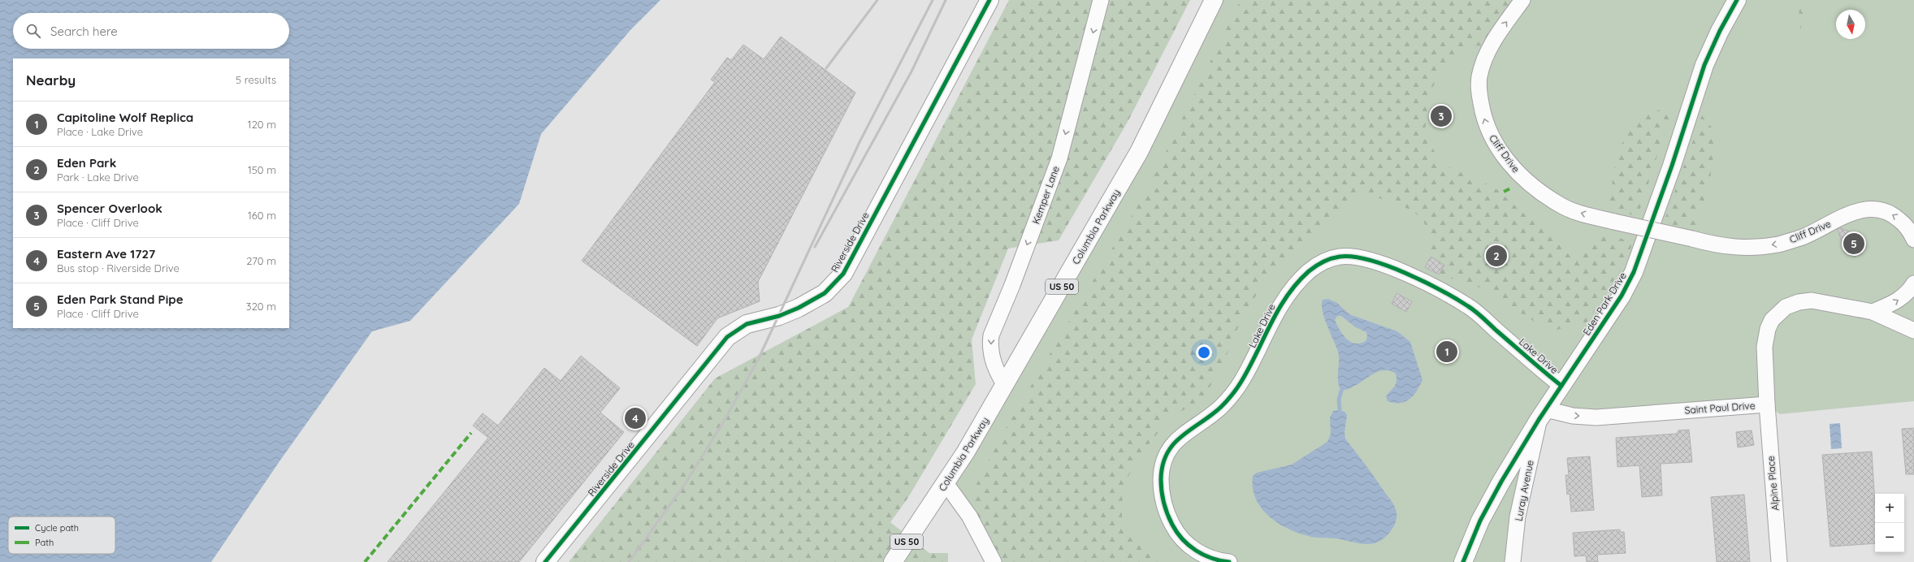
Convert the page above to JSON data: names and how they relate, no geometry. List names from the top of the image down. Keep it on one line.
{"streets":{"main road":["Columbia Parkway","Riverside Drive","US 50","Eden Park Drive"],"street":["Cliff Drive","Kemper Lane","Lake Drive","Saint Paul Drive","Alpine Place","Luray Avenue"]},"crossings":[["Kemper Lane","Columbia Parkway"],["Eden Park Drive","Lake Drive"],["Eden Park Drive","Saint Paul Drive"],["Eden Park Drive","Luray Avenue"],["Saint Paul Drive","Alpine Place"],["Saint Paul Drive","Luray Avenue"]],"one_way":["Kemper Lane","Saint Paul Drive"],"legend":["Cycle path","Path"],"north":"bottom","page":{"search":"Search here","heading":["Nearby","5 results"],"list":[{"mark":"1","name":"Capitoline Wolf Replica","note":"Place · Lake Drive","value":"120 m"},{"mark":"2","name":"Eden Park","note":"Park · Lake Drive","value":"150 m"},{"mark":"3","name":"Spencer Overlook","note":"Place · Cliff Drive","value":"160 m"},{"mark":"4","name":"Eastern Ave 1727","note":"Bus stop · Riverside Drive","value":"270 m"},{"mark":"5","name":"Eden Park Stand Pipe","note":"Place · Cliff Drive","value":"320 m"}],"pins":["3","5","2","1","4"],"map_buttons":["+","−"]}}
